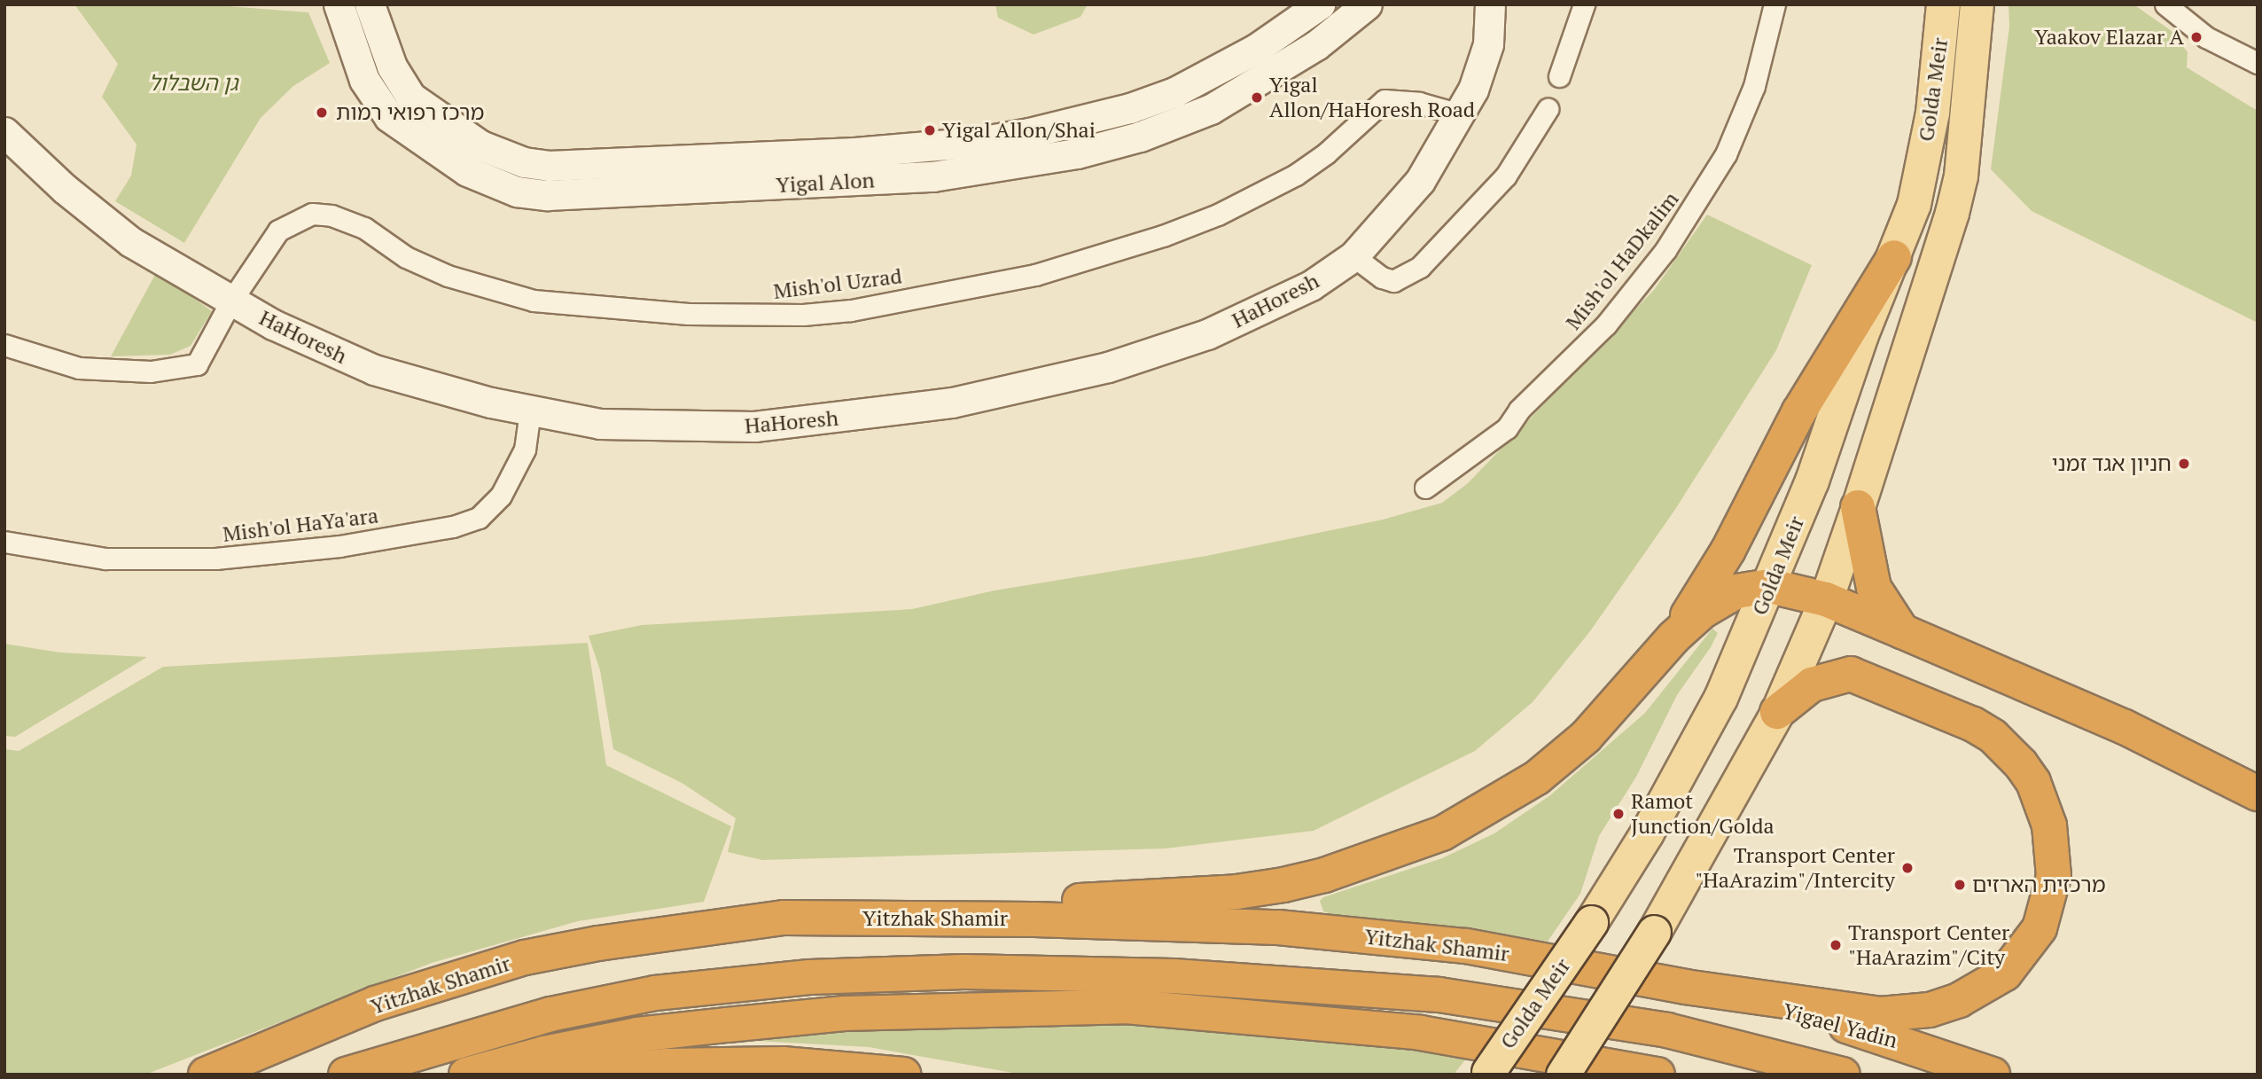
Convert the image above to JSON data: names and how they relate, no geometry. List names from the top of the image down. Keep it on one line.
{"streets":{"highway":["Yitzhak Shamir","Yigael Yadin"],"main road":["Golda Meir"],"street":["Yigal Alon","Mish'ol HaDkalim","Mish'ol Uzrad","HaHoresh","Mish'ol HaYa'ara"]},"crossings":[["Mish'ol Uzrad","HaHoresh"],["HaHoresh","Mish'ol HaYa'ara"],["Yitzhak Shamir","Yigael Yadin"]],"parks":["גן השבלול"],"places":["Yaakov Elazar A","Yigal Allon/HaHoresh Road","מרכז רפואי רמות","Yigal Allon/Shai","חניון אגד זמני","Ramot Junction/Golda","Transport Center \"HaArazim\"/Intercity","מרכזית הארזים","Transport Center \"HaArazim\"/City"]}
